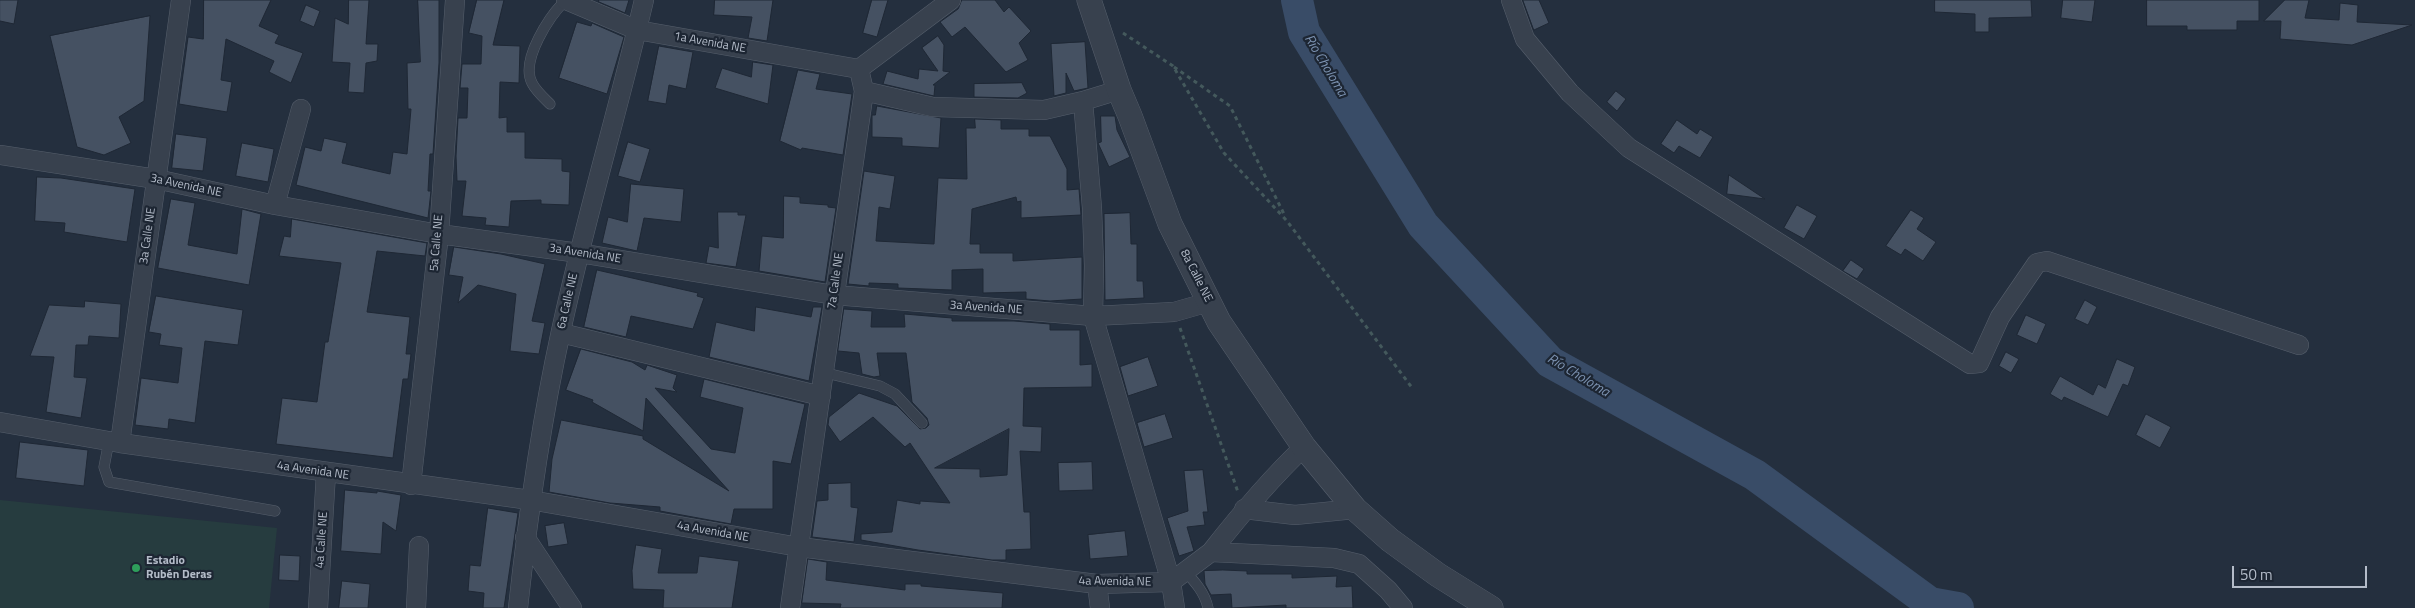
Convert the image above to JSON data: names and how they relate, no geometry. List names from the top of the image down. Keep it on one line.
{"streets":{"street":["1a Avenida NE","3a Avenida NE","3a Calle NE","5a Calle NE","8a Calle NE","7a Calle NE","6a Calle NE","4a Avenida NE","4a Calle NE"]},"crossings":[["1a Avenida NE","7a Calle NE"],["1a Avenida NE","6a Calle NE"],["3a Avenida NE","3a Calle NE"],["3a Avenida NE","5a Calle NE"],["3a Avenida NE","8a Calle NE"],["3a Avenida NE","7a Calle NE"],["3a Avenida NE","6a Calle NE"],["3a Calle NE","4a Avenida NE"],["5a Calle NE","4a Avenida NE"],["7a Calle NE","4a Avenida NE"],["6a Calle NE","4a Avenida NE"],["4a Avenida NE","4a Calle NE"]],"water":["Río Choloma"],"places":["Estadio Rubén Deras"],"scale_bar":"50 m"}
